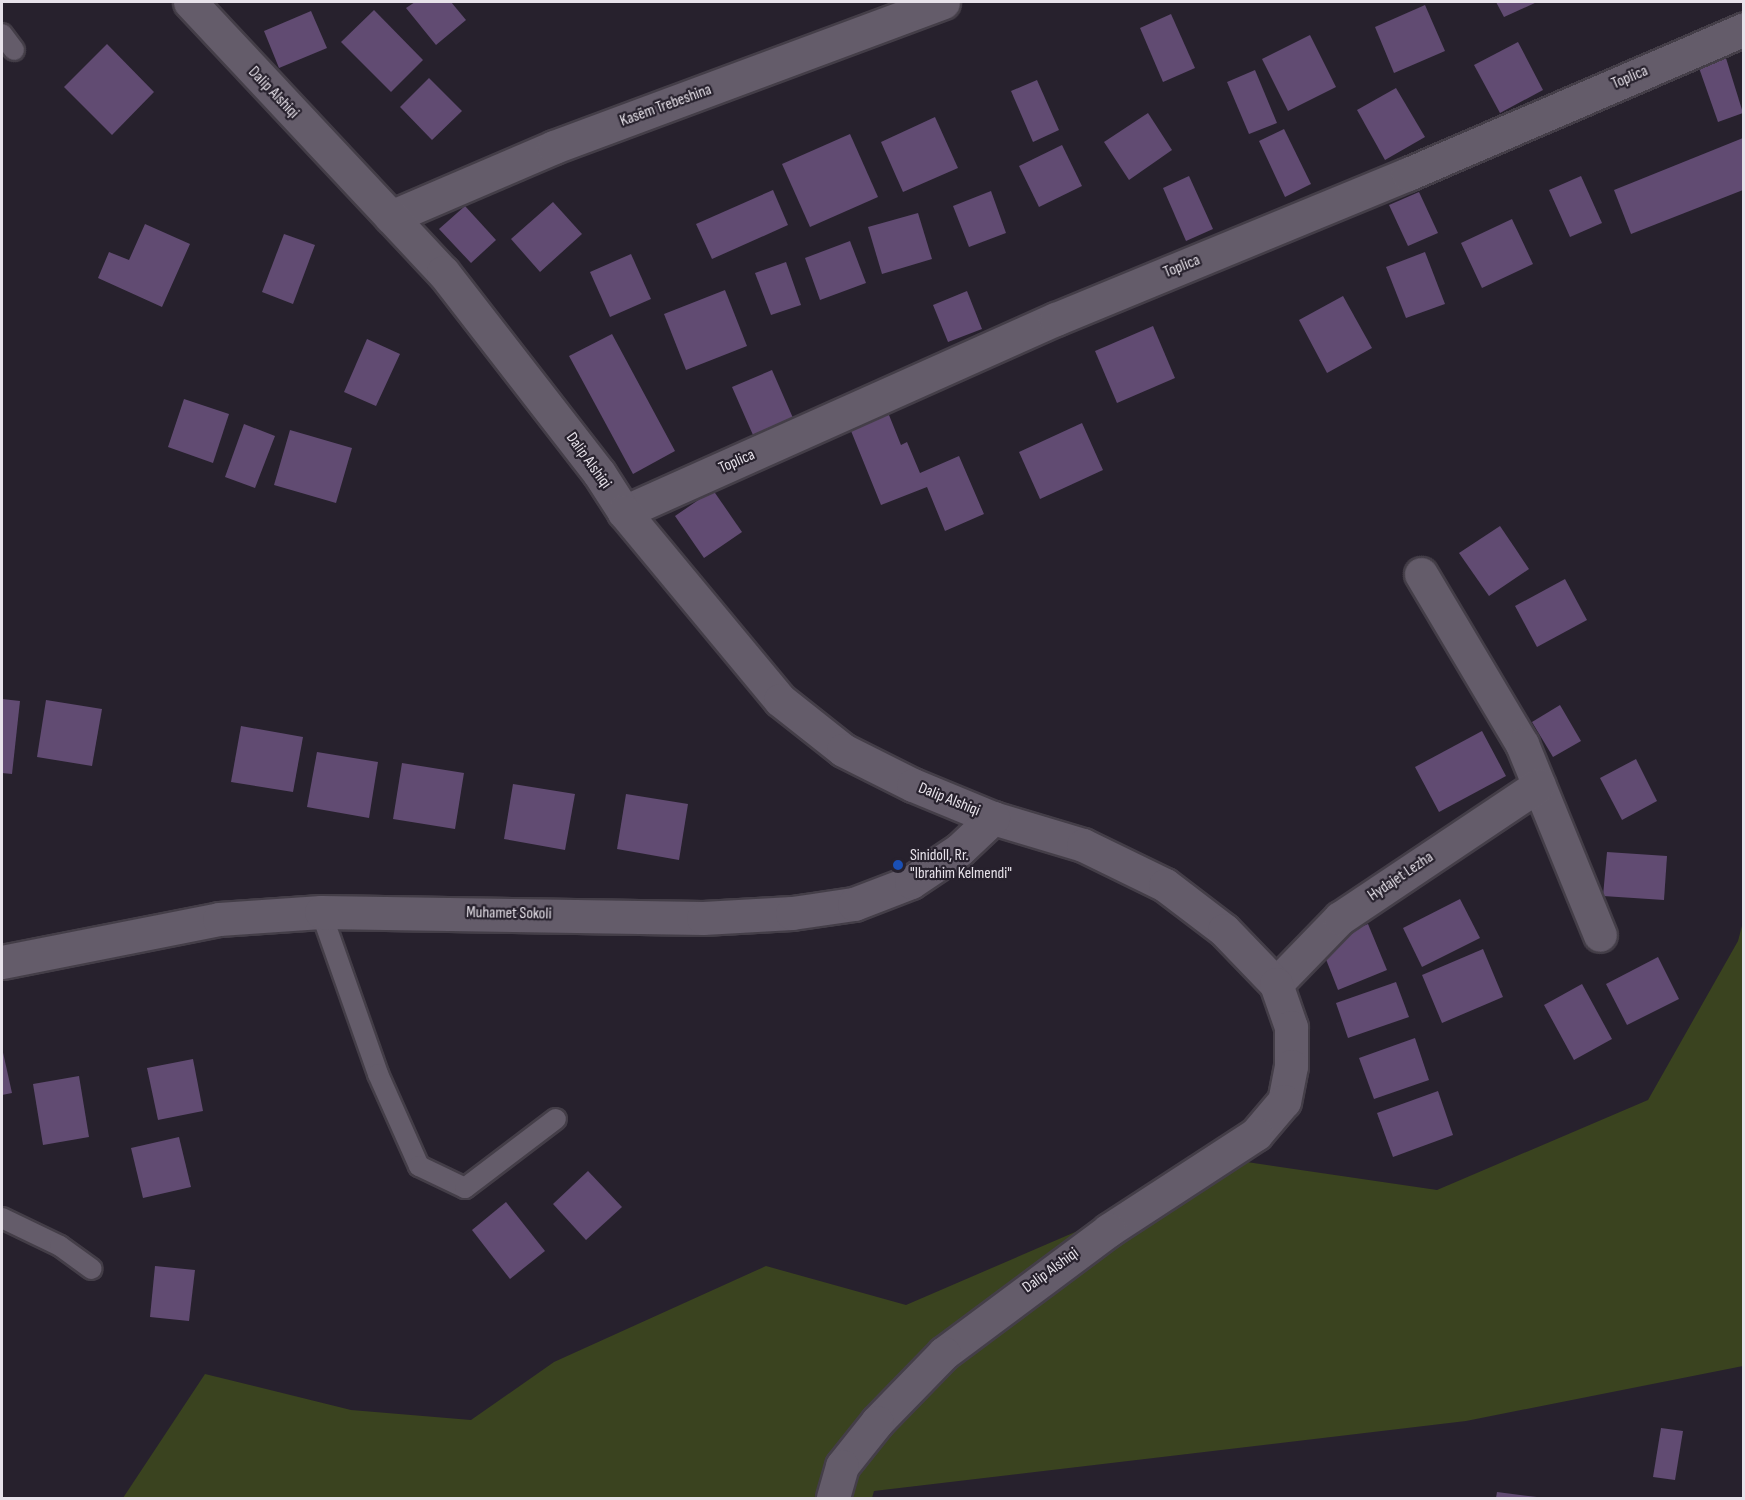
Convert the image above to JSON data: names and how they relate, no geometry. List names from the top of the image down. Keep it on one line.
{"streets":{"street":["Toplica","Dalip Alshiqi","Kasëm Trebeshina","Hydajet Lezha","Muhamet Sokoli"]},"crossings":[["Toplica","Dalip Alshiqi"],["Dalip Alshiqi","Kasëm Trebeshina"],["Dalip Alshiqi","Hydajet Lezha"],["Dalip Alshiqi","Muhamet Sokoli"]],"places":["Sinidoll, Rr. \"Ibrahim Kelmendi\""]}
